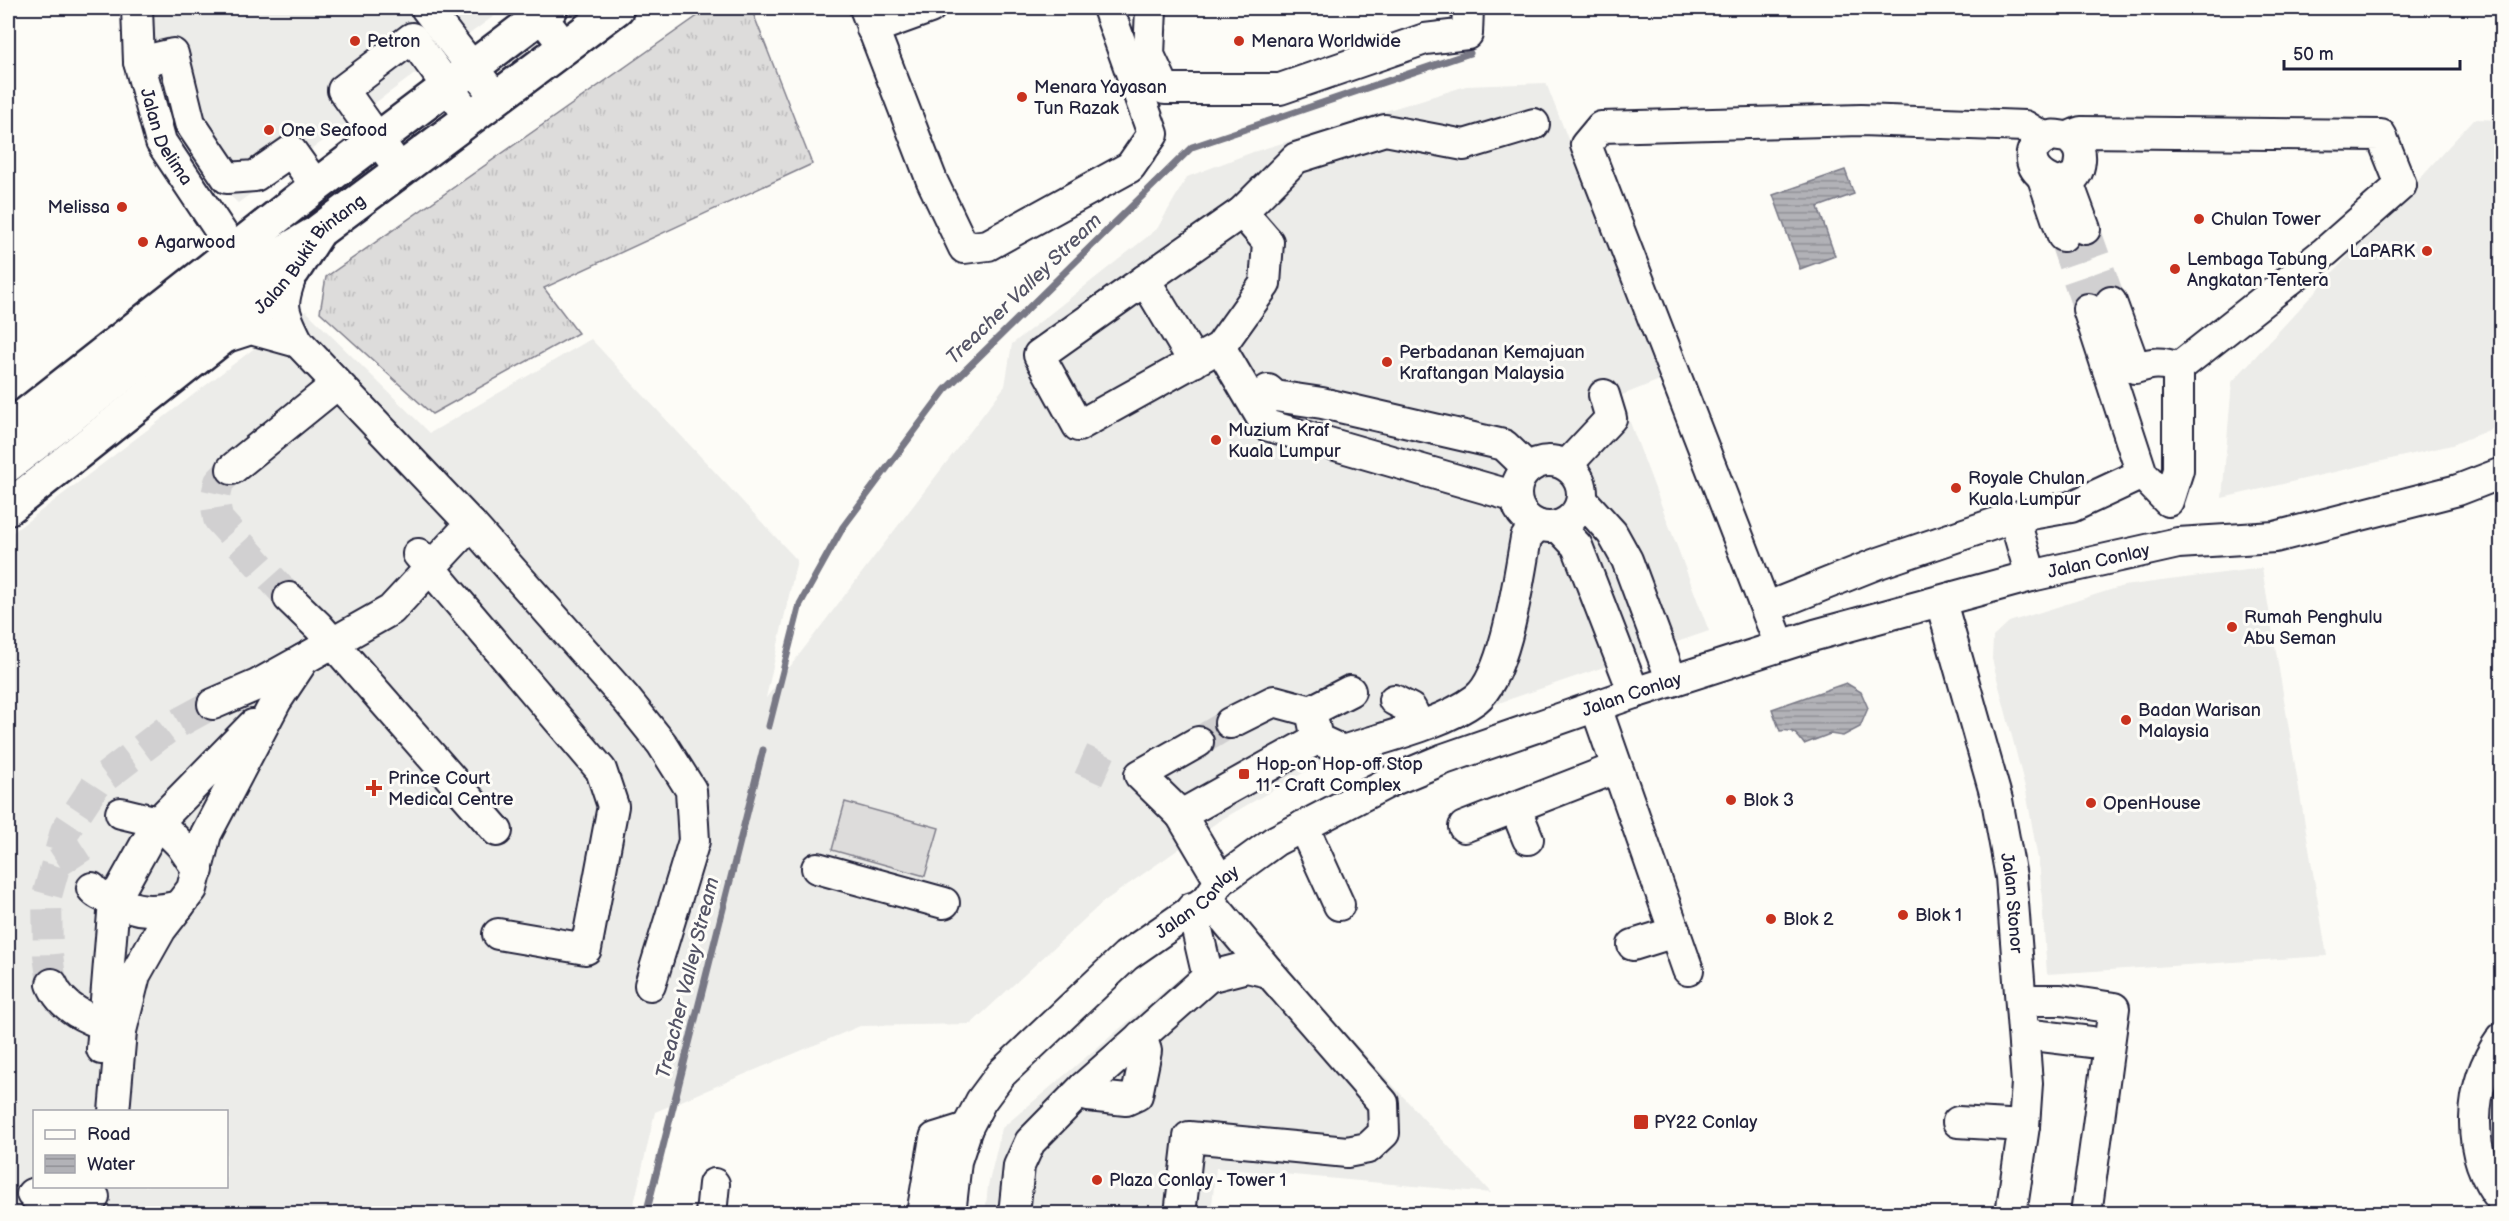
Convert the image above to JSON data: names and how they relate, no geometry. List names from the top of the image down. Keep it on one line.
{"streets":{"main road":["Jalan Bukit Bintang"],"street":["Jalan Delima","Jalan Conlay","Jalan Stonor"]},"crossings":[["Jalan Conlay","Jalan Stonor"]],"water":["Treacher Valley Stream"],"places":{"other":["Petron","Menara Worldwide","Menara Yayasan Tun Razak","One Seafood","Melissa","Chulan Tower","Agarwood","LaPARK","Lembaga Tabung Angkatan Tentera","Perbadanan Kemajuan Kraftangan Malaysia","Muzium Kraf Kuala Lumpur","Royale Chulan Kuala Lumpur","Rumah Penghulu Abu Seman","Badan Warisan Malaysia","Blok 3","OpenHouse","Blok 1","Blok 2","Plaza Conlay - Tower 1"],"transit":["Hop-on Hop-off Stop 11 - Craft Complex","PY22 Conlay"],"health":["Prince Court Medical Centre"]},"legend":["Road","Water"],"scale_bar":"50 m"}
